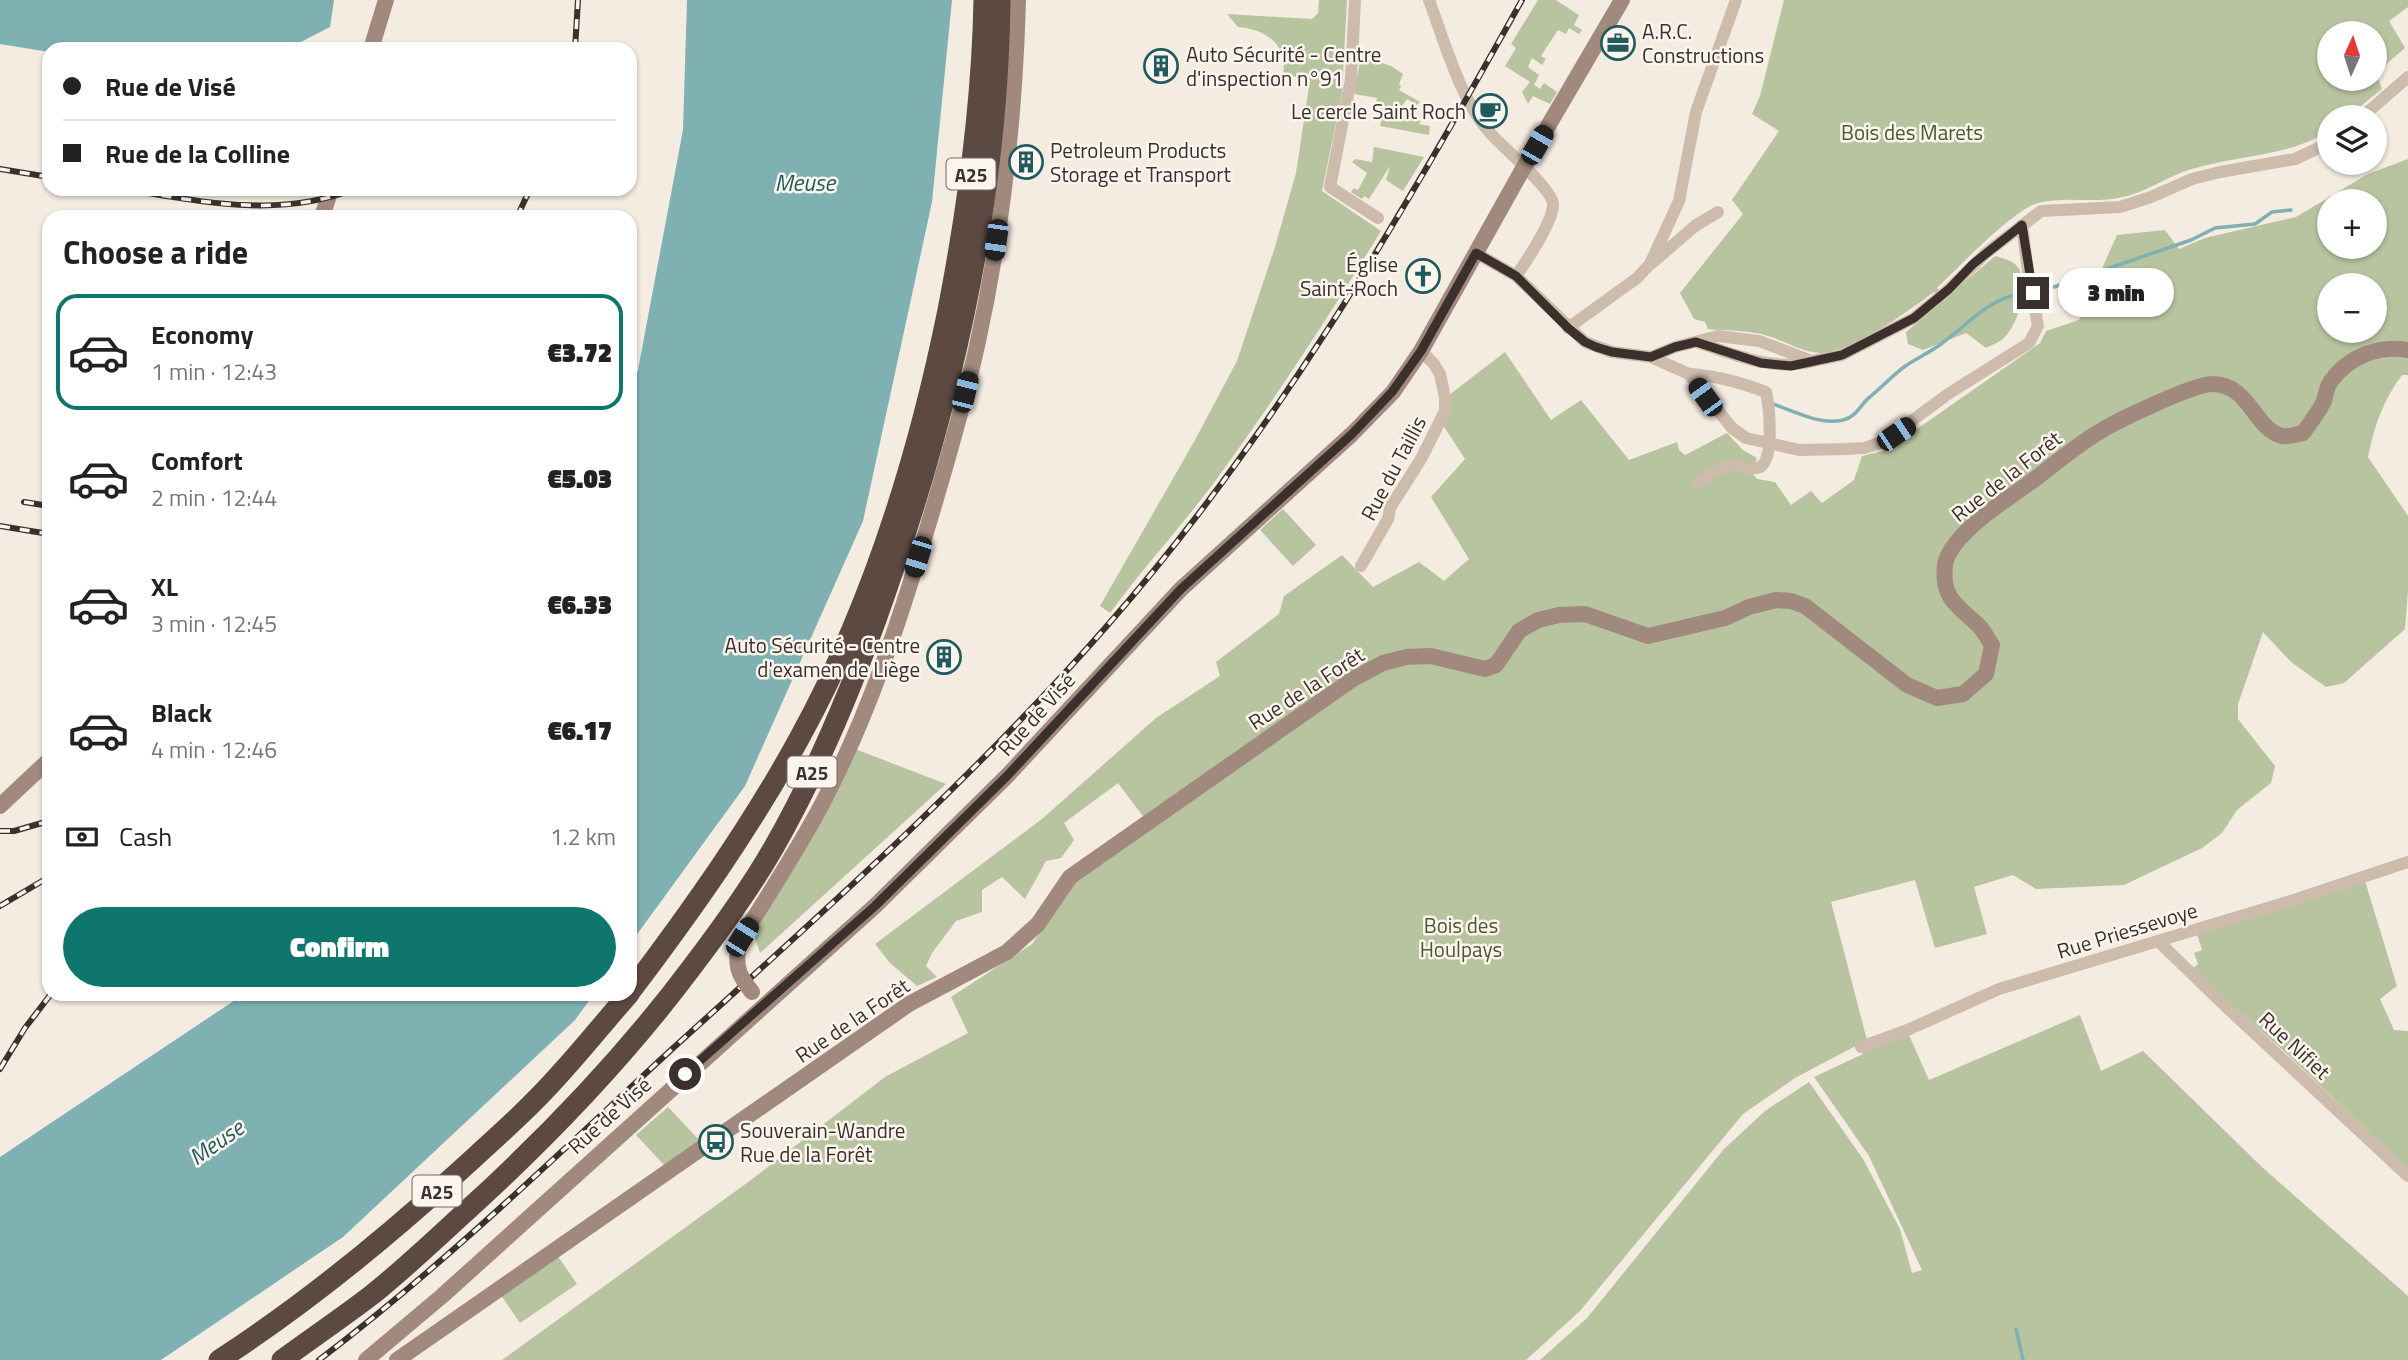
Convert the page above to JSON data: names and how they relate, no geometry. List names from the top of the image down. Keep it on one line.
{"streets":{"highway":["A25"],"main road":["Rue de la Forêt","Rue de Visé"],"street":["Rue du Taillis","Rue Priessevoye","Rue Nifiet"]},"crossings":[["Rue du Taillis","Rue de Visé"],["Rue Priessevoye","Rue Nifiet"]],"water":["Meuse"],"parks":["Bois des Marets","Bois des Houlpays"],"places":{"office":["A.R.C. Constructions"],"building":["Auto Sécurité - Centre d'inspection n°91","Petroleum Products Storage et Transport","Auto Sécurité - Centre d'examen de Liège"],"cafe":["Le cercle Saint Roch"],"church":["Église Saint-Roch"],"bus stop":["Souverain-Wandre Rue de la Forêt"]},"north":"top","page":{"map_buttons":["+","−"],"banner":["Rue de Visé","Rue de la Colline"],"heading":"Choose a ride","bubble":"3 min","list":[{"name":"Economy","note":"1 min · 12:43","value":"€3.72"},{"name":"Comfort","note":"2 min · 12:44","value":"€5.03"},{"name":"XL","note":"3 min · 12:45","value":"€6.33"},{"name":"Black","note":"4 min · 12:46","value":"€6.17"}],"pay":["Cash","1.2 km"],"buttons":"Confirm"}}
